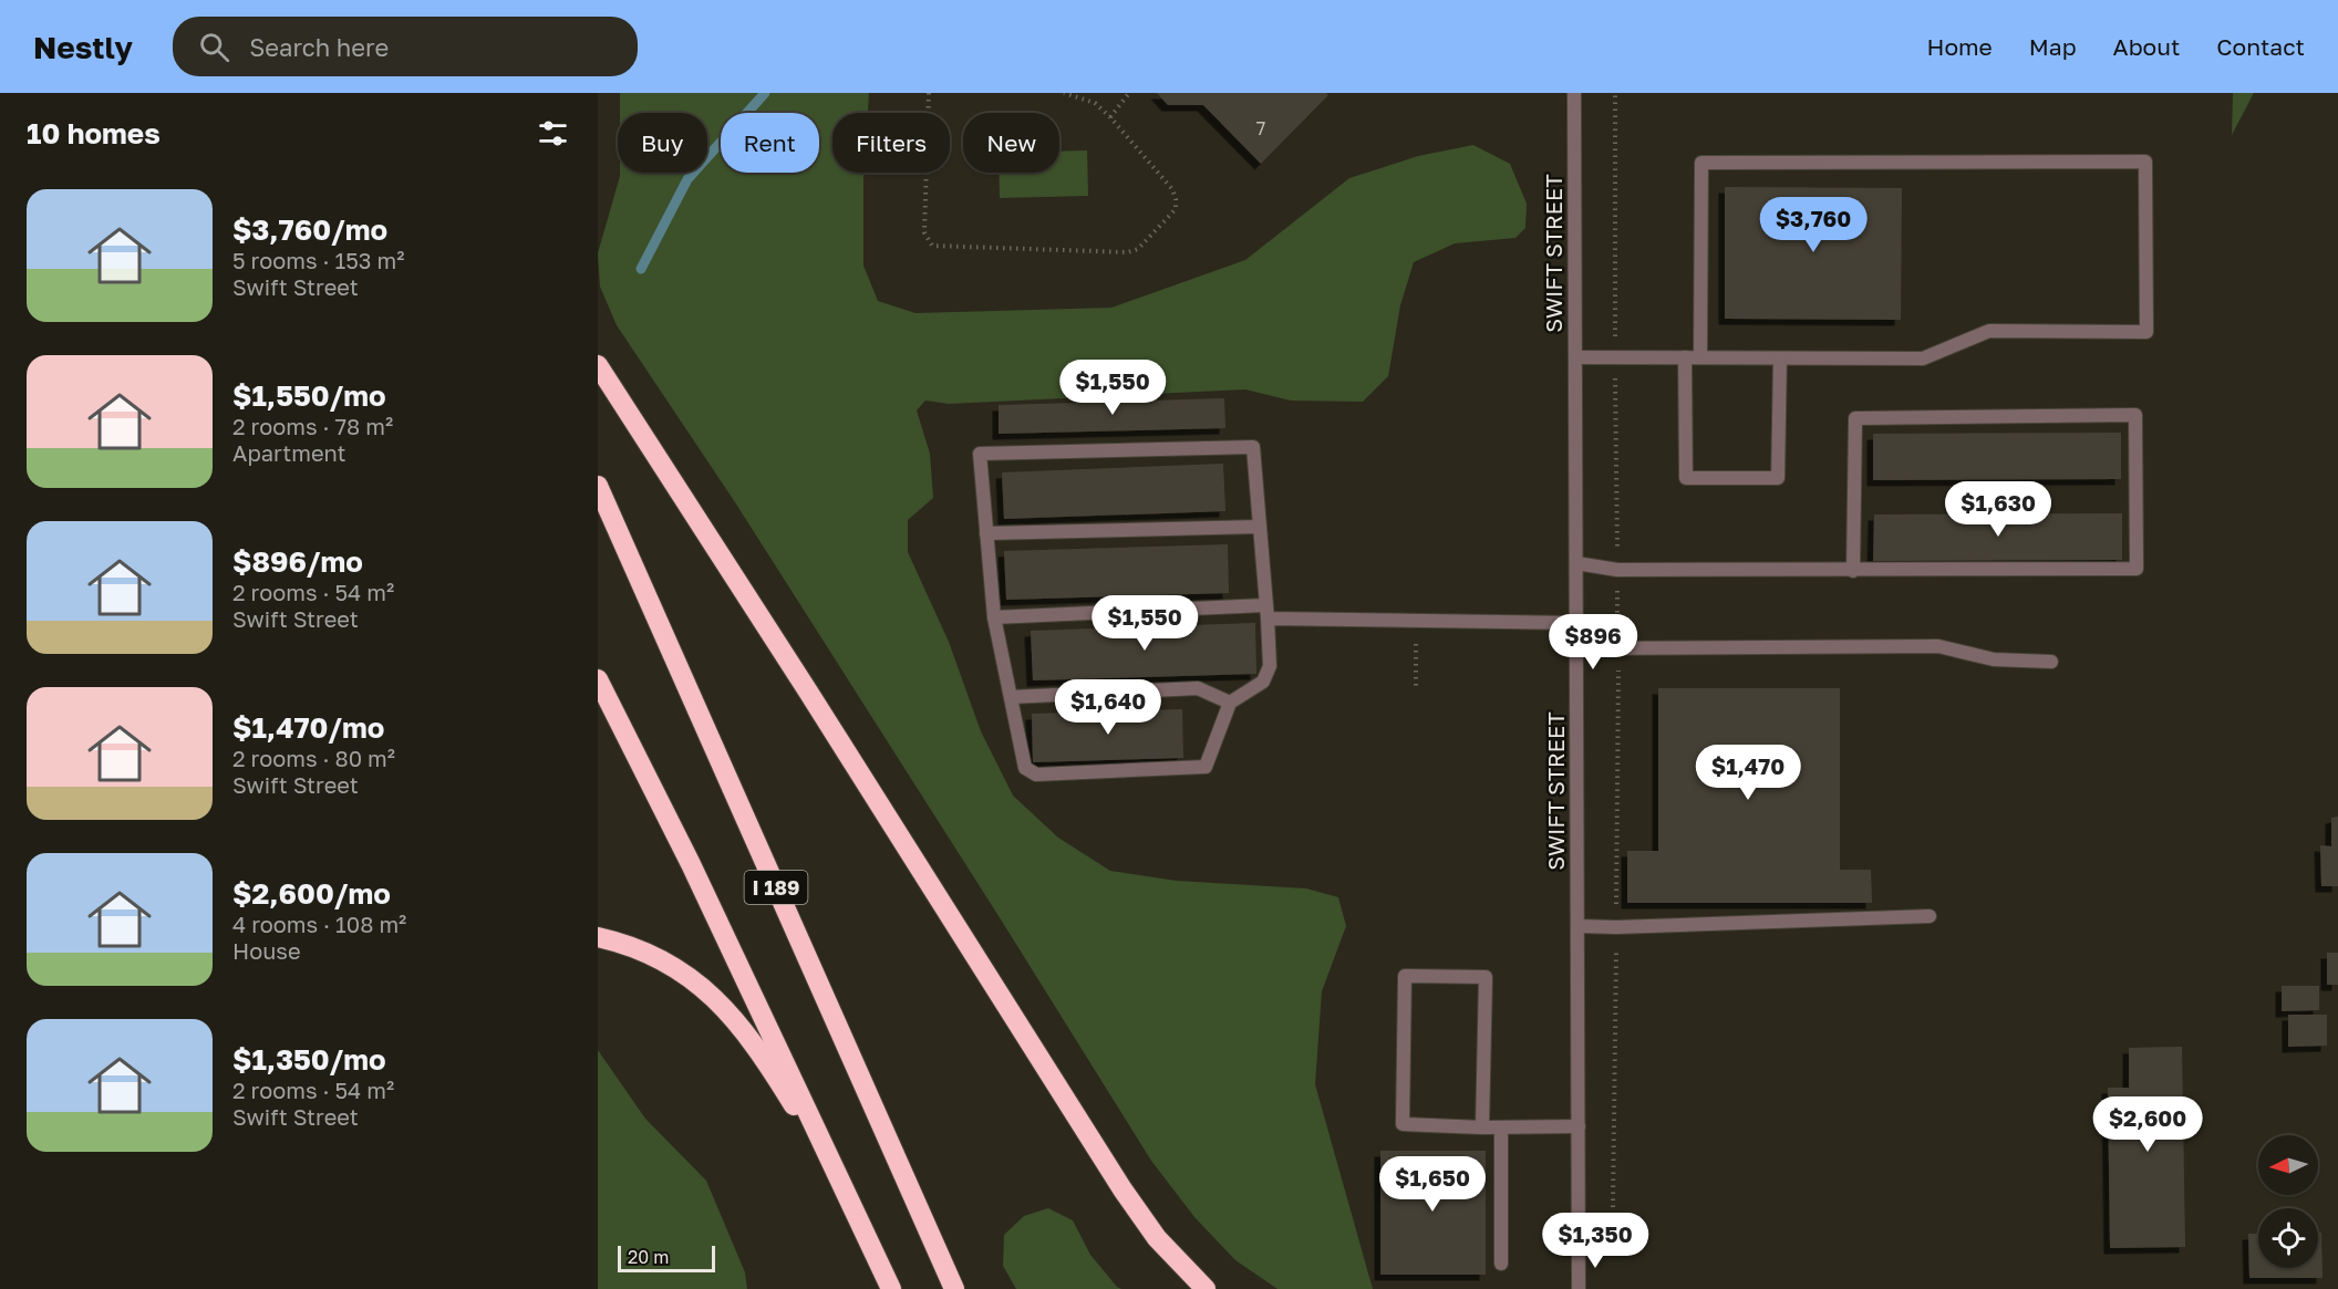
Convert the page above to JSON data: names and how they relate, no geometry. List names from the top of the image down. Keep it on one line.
{"streets":{"highway":["I 189"],"street":["SWIFT STREET"]},"house_numbers":["7"],"scale_bar":"20 m","north":"left","page":{"header":"Nestly","search":"Search here","nav":["Home","Map","About","Contact"],"heading":"10 homes","chip":["Buy","Rent","Filters","New"],"list":[{"name":"$3,760/mo","note":"5 rooms · 153 m² · Swift Street"},{"name":"$1,550/mo","note":"2 rooms · 78 m² · Apartment"},{"name":"$896/mo","note":"2 rooms · 54 m² · Swift Street"},{"name":"$1,470/mo","note":"2 rooms · 80 m² · Swift Street"},{"name":"$2,600/mo","note":"4 rooms · 108 m² · House"},{"name":"$1,350/mo","note":"2 rooms · 54 m² · Swift Street"}],"price":["$3,760","$1,550","$1,630","$1,550","$896","$1,640","$1,470","$2,600","$1,650","$1,350"],"scale":"20 m"}}
